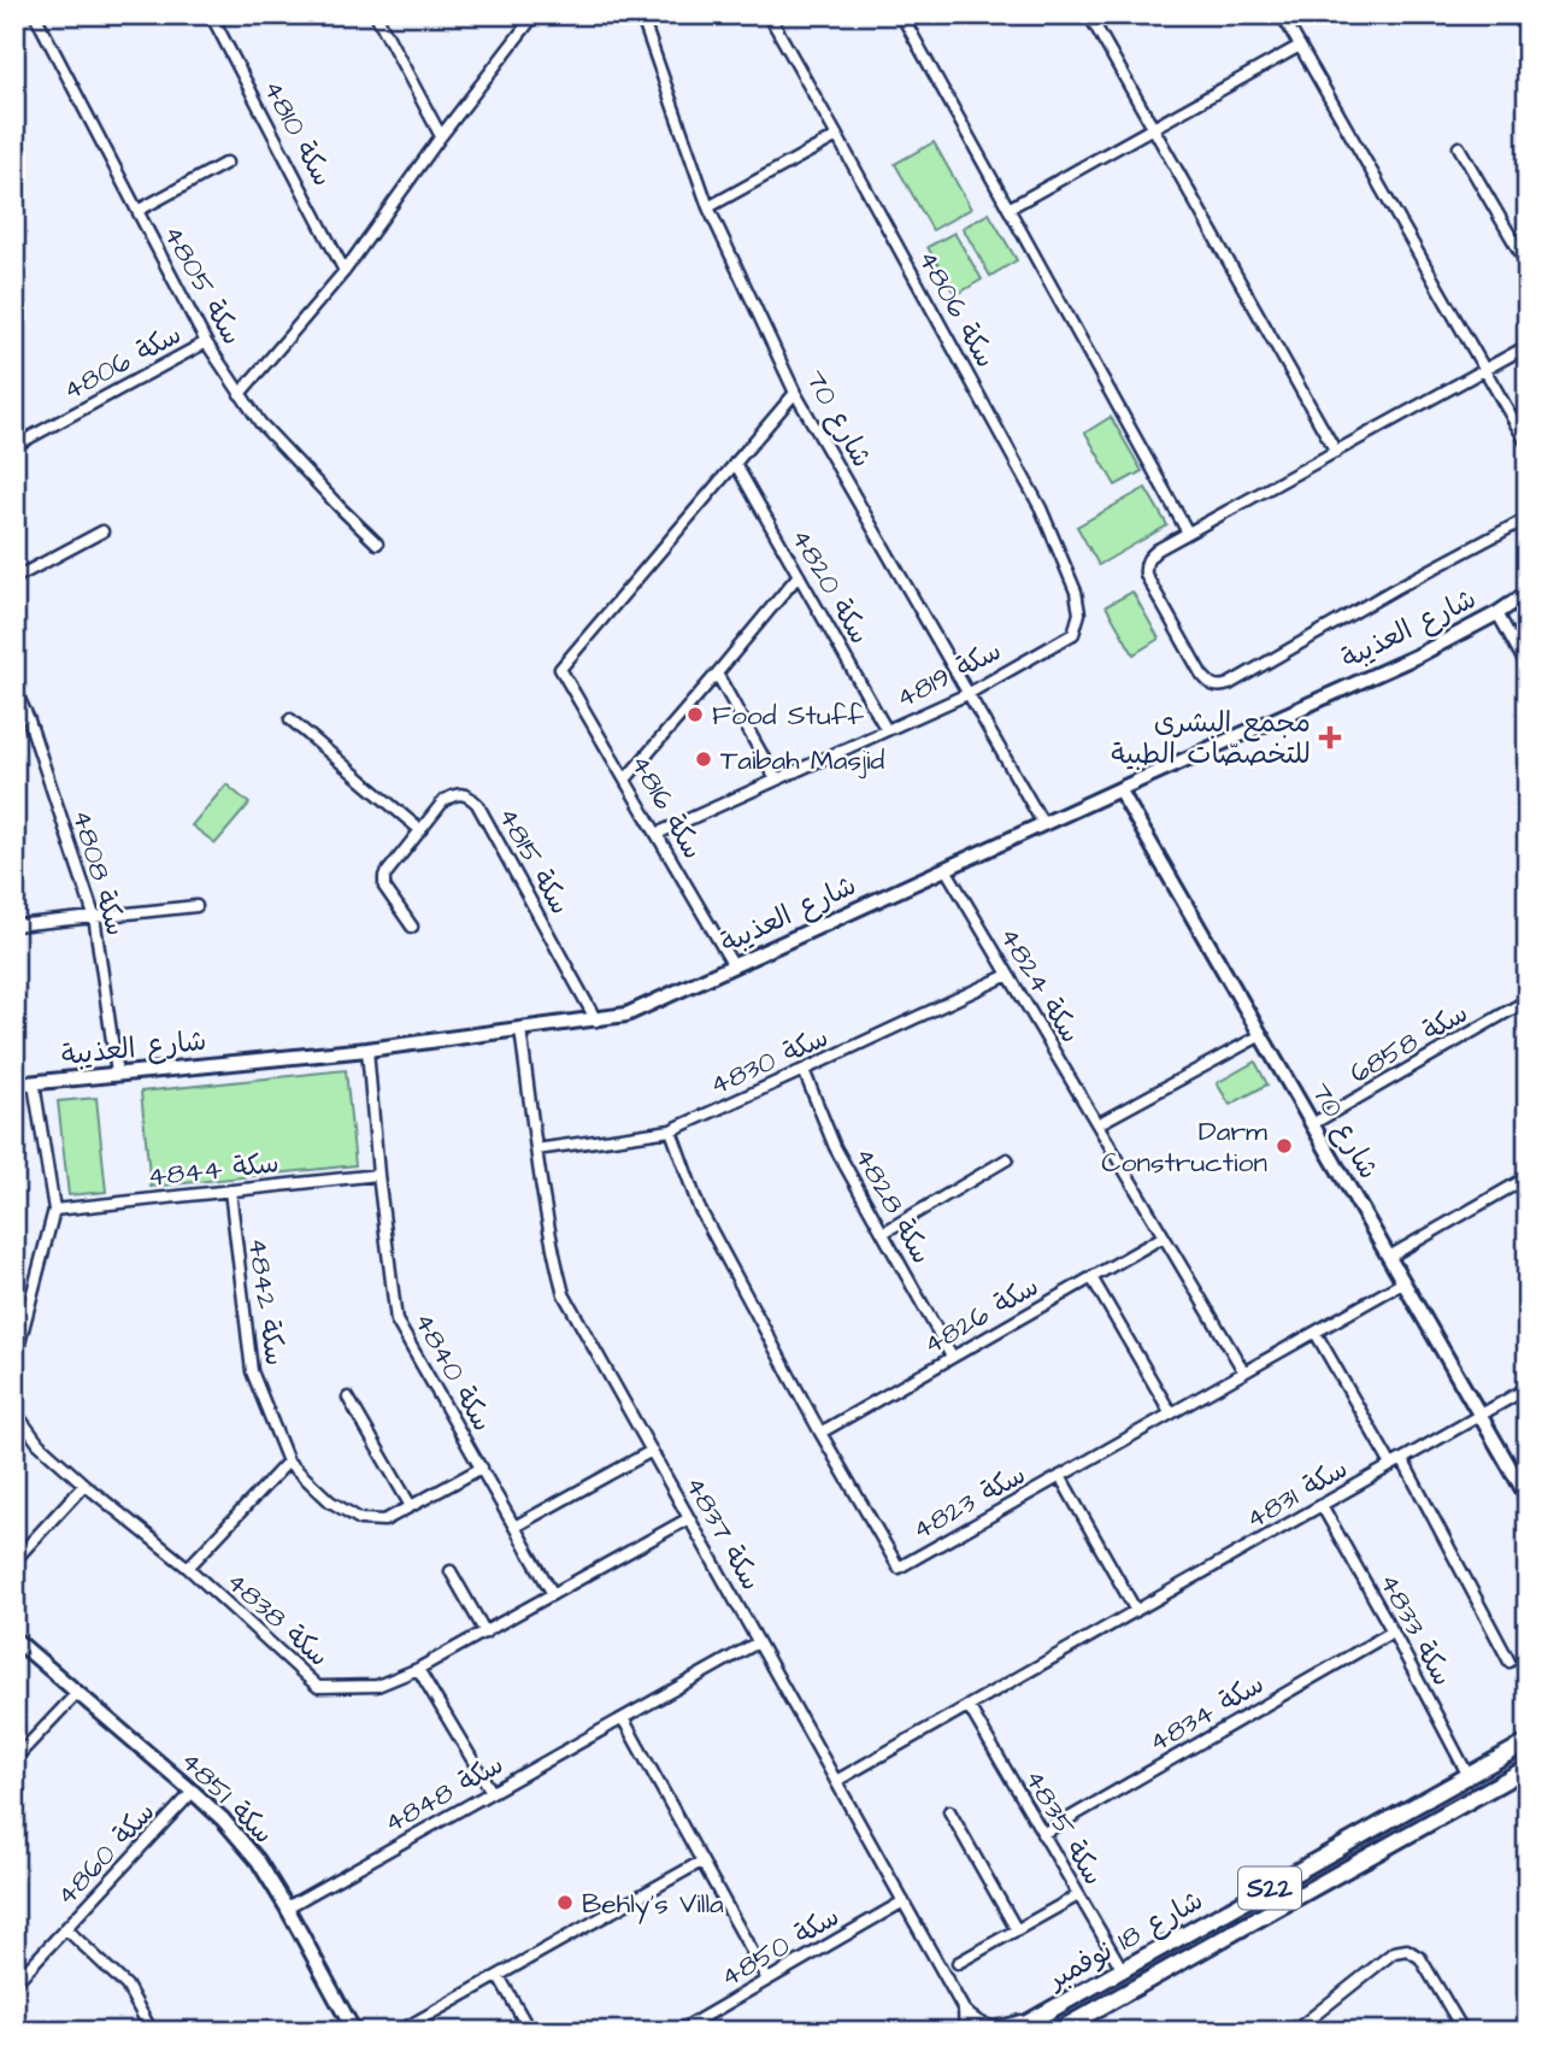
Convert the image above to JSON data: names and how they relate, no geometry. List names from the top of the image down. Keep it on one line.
{"streets":{"main road":["S22","شارع 18 نوفمبر"],"street":["سكة 4810","سكة 4805","سكة 4806","شارع 70","سكة 4820","شارع العذيبة","سكة 4819","سكة 4816","سكة 4815","سكة 4808","سكة 4824","سكة 6858","سكة 4830","سكة 4844","سكة 4828","سكة 4842","سكة 4826","سكة 4840","سكة 4831","سكة 4823","سكة 4837","سكة 4838","سكة 4833","سكة 4834","سكة 4848","سكة 4851","سكة 4835","سكة 4860","سكة 4850"]},"crossings":[["سكة 4805","سكة 4806"],["سكة 4806","سكة 4819"],["شارع 70","شارع العذيبة"],["شارع 70","سكة 4819"],["شارع 70","سكة 6858"],["شارع 70","سكة 4831"],["شارع 70","سكة 4823"],["سكة 4820","سكة 4819"],["سكة 4820","سكة 4816"],["شارع العذيبة","سكة 4816"],["شارع العذيبة","سكة 4815"],["شارع العذيبة","سكة 4808"],["شارع العذيبة","سكة 4824"],["شارع العذيبة","سكة 4840"],["شارع العذيبة","سكة 4837"],["سكة 4819","سكة 4816"],["سكة 4824","سكة 4830"],["سكة 4824","سكة 4826"],["سكة 4824","سكة 4823"],["سكة 4830","سكة 4828"],["سكة 4830","سكة 4823"],["سكة 4830","سكة 4837"],["سكة 4844","سكة 4842"],["سكة 4844","سكة 4840"],["سكة 4828","سكة 4826"],["سكة 4842","سكة 4840"],["سكة 4826","سكة 4823"],["سكة 4840","سكة 4838"],["سكة 4831","سكة 4837"],["سكة 4831","سكة 4833"],["سكة 4831","سكة 4835"],["سكة 4837","سكة 4838"],["سكة 4837","سكة 4848"],["سكة 4837","سكة 4850"],["سكة 4833","سكة 4834"],["سكة 4833","شارع 18 نوفمبر"],["سكة 4834","سكة 4835"],["سكة 4848","سكة 4851"],["سكة 4851","سكة 4860"],["سكة 4835","شارع 18 نوفمبر"]],"places":{"other":["Food Stuff","Taibah Masjid","Darm Construction","Behly's Villa"],"health":["مجمع البشرى للتخصصّات الطبية"]}}
